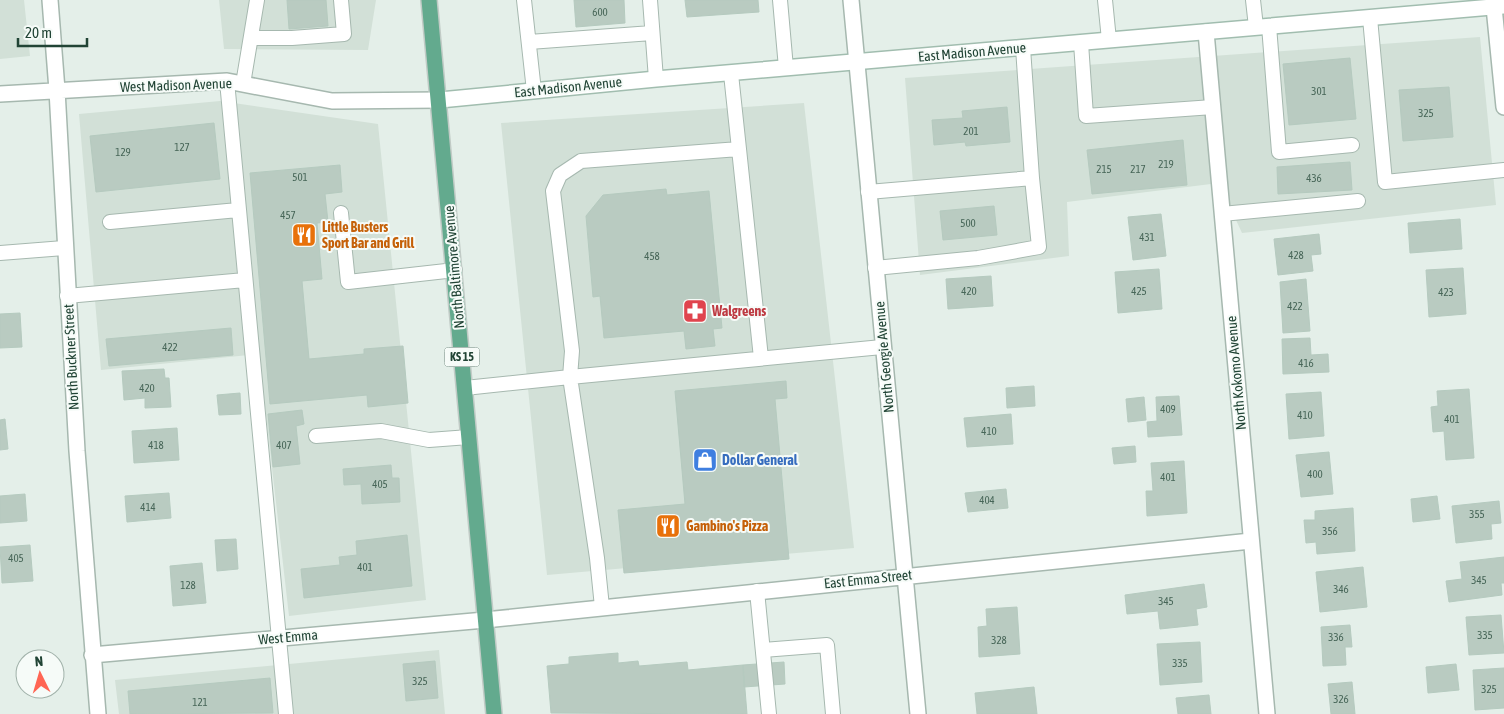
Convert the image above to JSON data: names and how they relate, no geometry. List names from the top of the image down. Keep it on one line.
{"streets":{"main road":["North Baltimore Avenue","KS 15"],"street":["East Madison Avenue","West Madison Avenue","North Buckner Street","North Georgie Avenue","North Kokomo Avenue","East Emma Street","West Emma"]},"crossings":[["East Madison Avenue","West Madison Avenue"],["East Madison Avenue","North Baltimore Avenue"],["East Madison Avenue","North Georgie Avenue"],["East Madison Avenue","North Kokomo Avenue"],["West Madison Avenue","North Baltimore Avenue"],["West Madison Avenue","North Buckner Street"],["North Baltimore Avenue","East Emma Street"],["North Baltimore Avenue","West Emma"],["North Buckner Street","West Emma"],["North Georgie Avenue","East Emma Street"],["North Kokomo Avenue","East Emma Street"],["East Emma Street","West Emma"]],"places":{"restaurant":["Little Busters Sport Bar and Grill","Gambino's Pizza"],"pharmacy":["Walgreens"],"shop":["Dollar General"]},"house_numbers":["600","301","325","201","127","129","219","215","217","501","436","457","500","431","428","458","420","425","423","422","422","416","420","409","410","401","410","418","407","400","401","405","404","414","355","356","405","401","345","128","346","345","335","336","328","335","325","325","326","121"],"scale_bar":"20 m","north":"top"}
